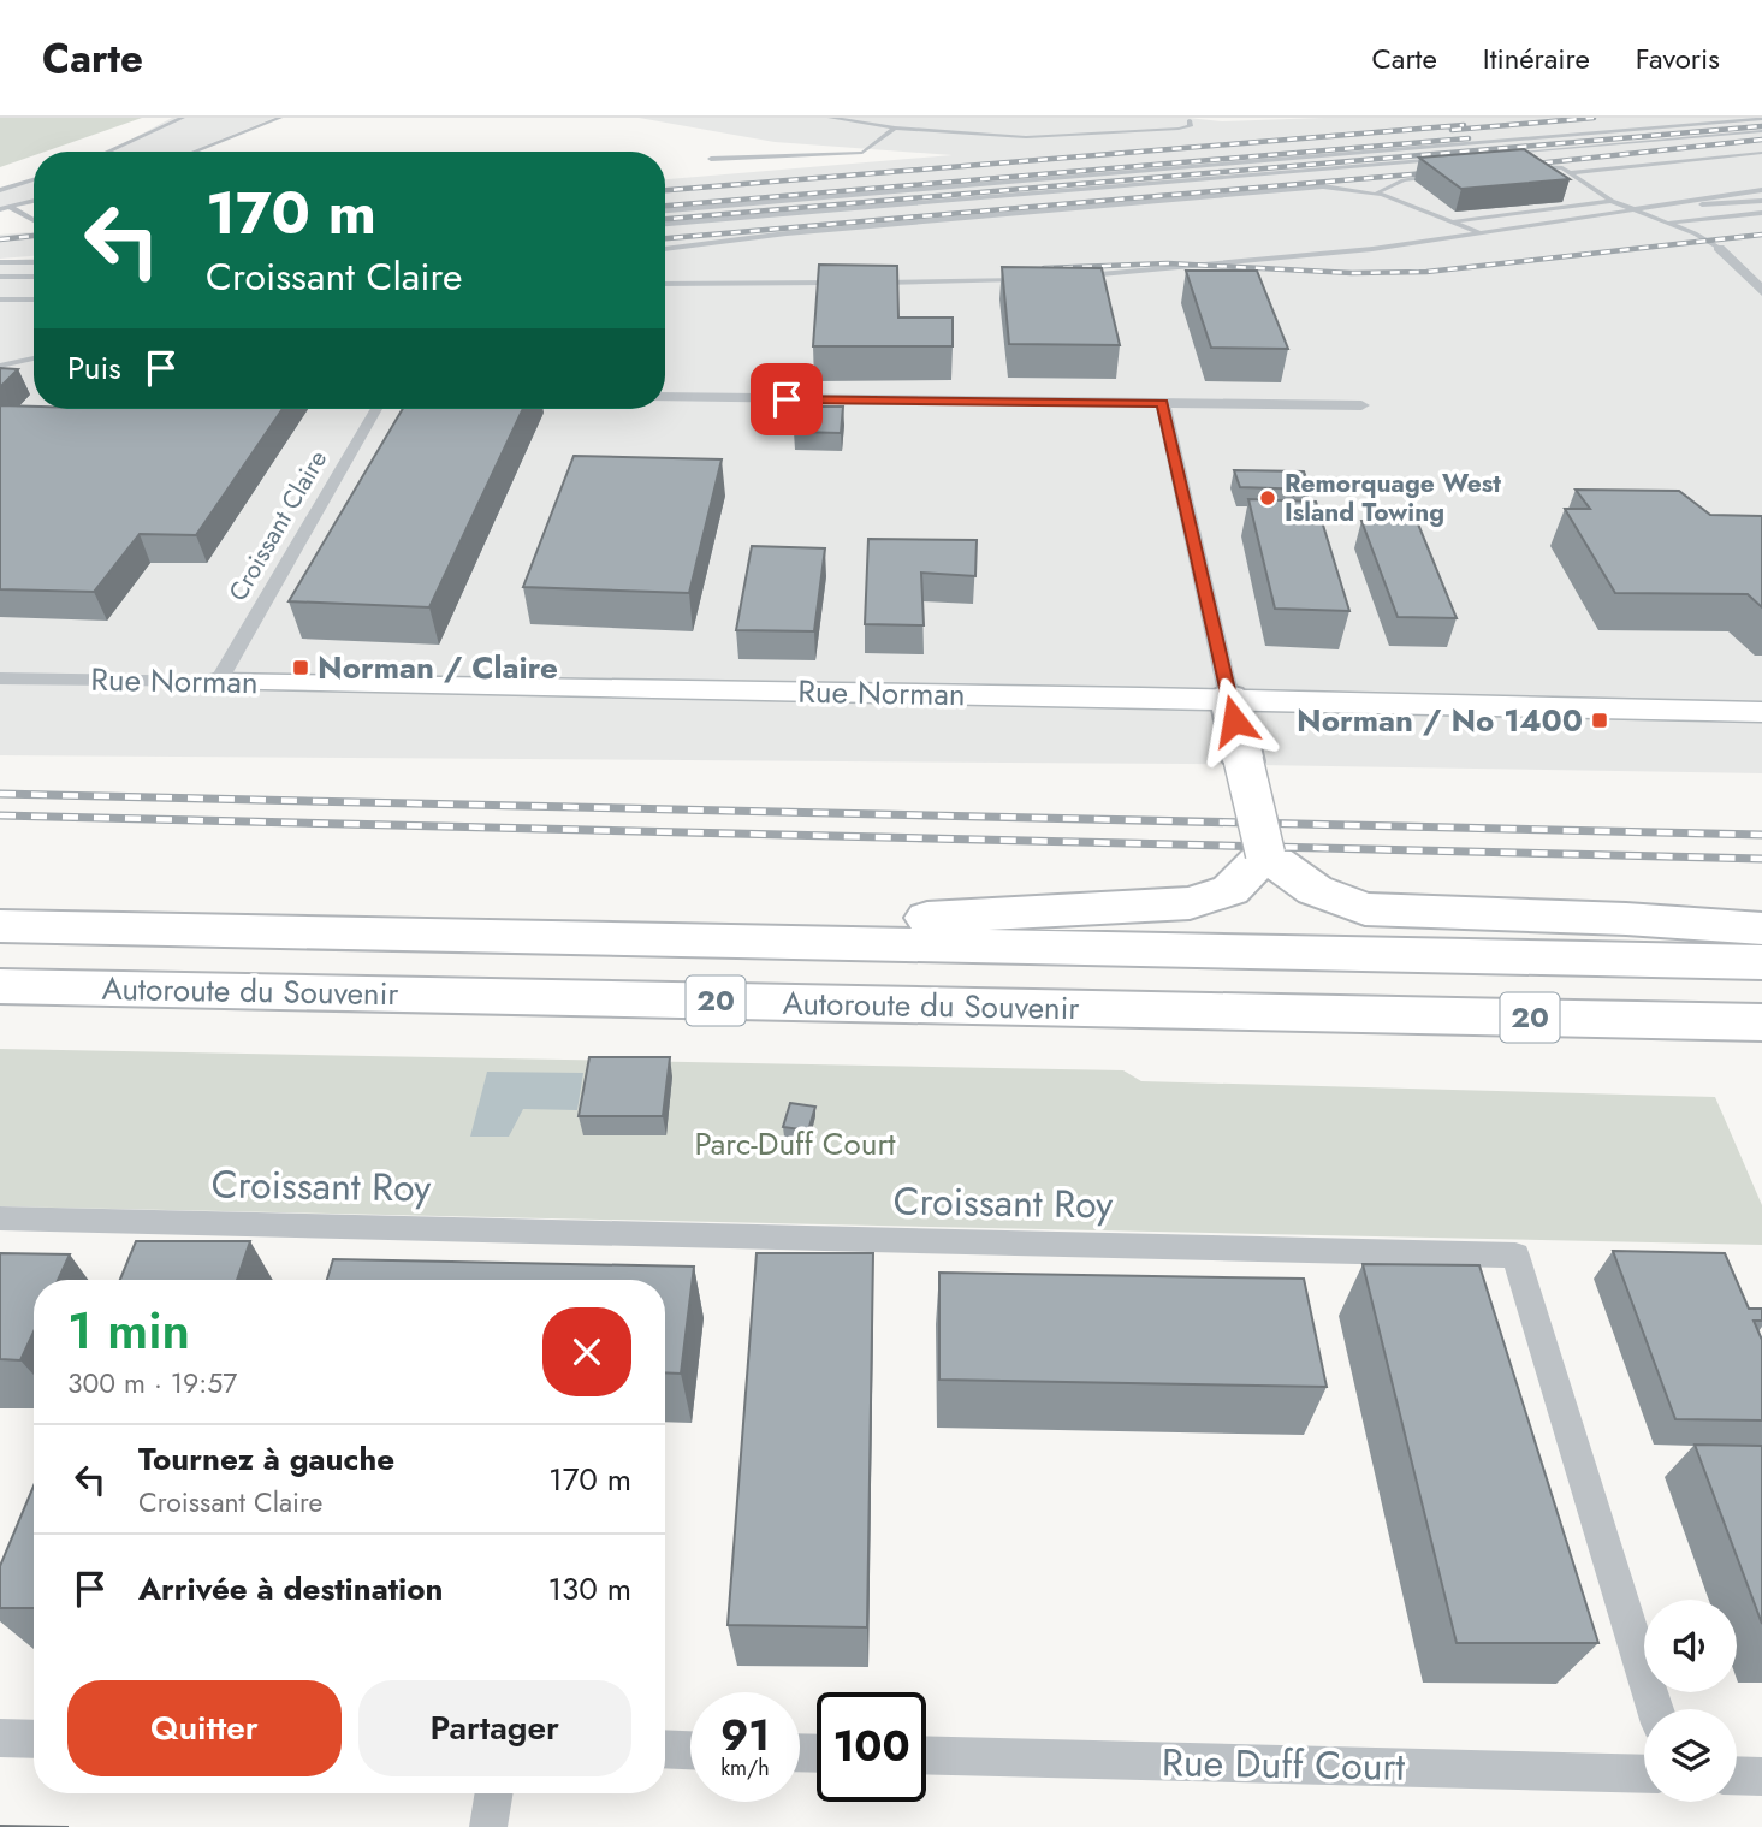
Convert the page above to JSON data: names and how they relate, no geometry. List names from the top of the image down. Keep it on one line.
{"streets":{"highway":["Autoroute du Souvenir","20"],"street":["Croissant Claire","Rue Norman","Croissant Roy","Rue Duff Court"]},"crossings":[["Croissant Claire","Rue Norman"]],"parks":["Parc-Duff Court"],"places":{"other":["Remorquage West Island Towing"],"transit":["Norman / Claire","Norman / No 1400"]},"page":{"header":"Carte","nav":["Carte","Itinéraire","Favoris"],"turn":["170 m","Croissant Claire"],"then":"Puis","heading":["1 min","300 m · 19:57"],"list":[{"name":"Tournez à gauche","note":"Croissant Claire","value":"170 m"},{"name":"Arrivée à destination","value":"130 m"}],"buttons":["Quitter","Partager"],"speed":"91 km/h","limit":"100"}}
